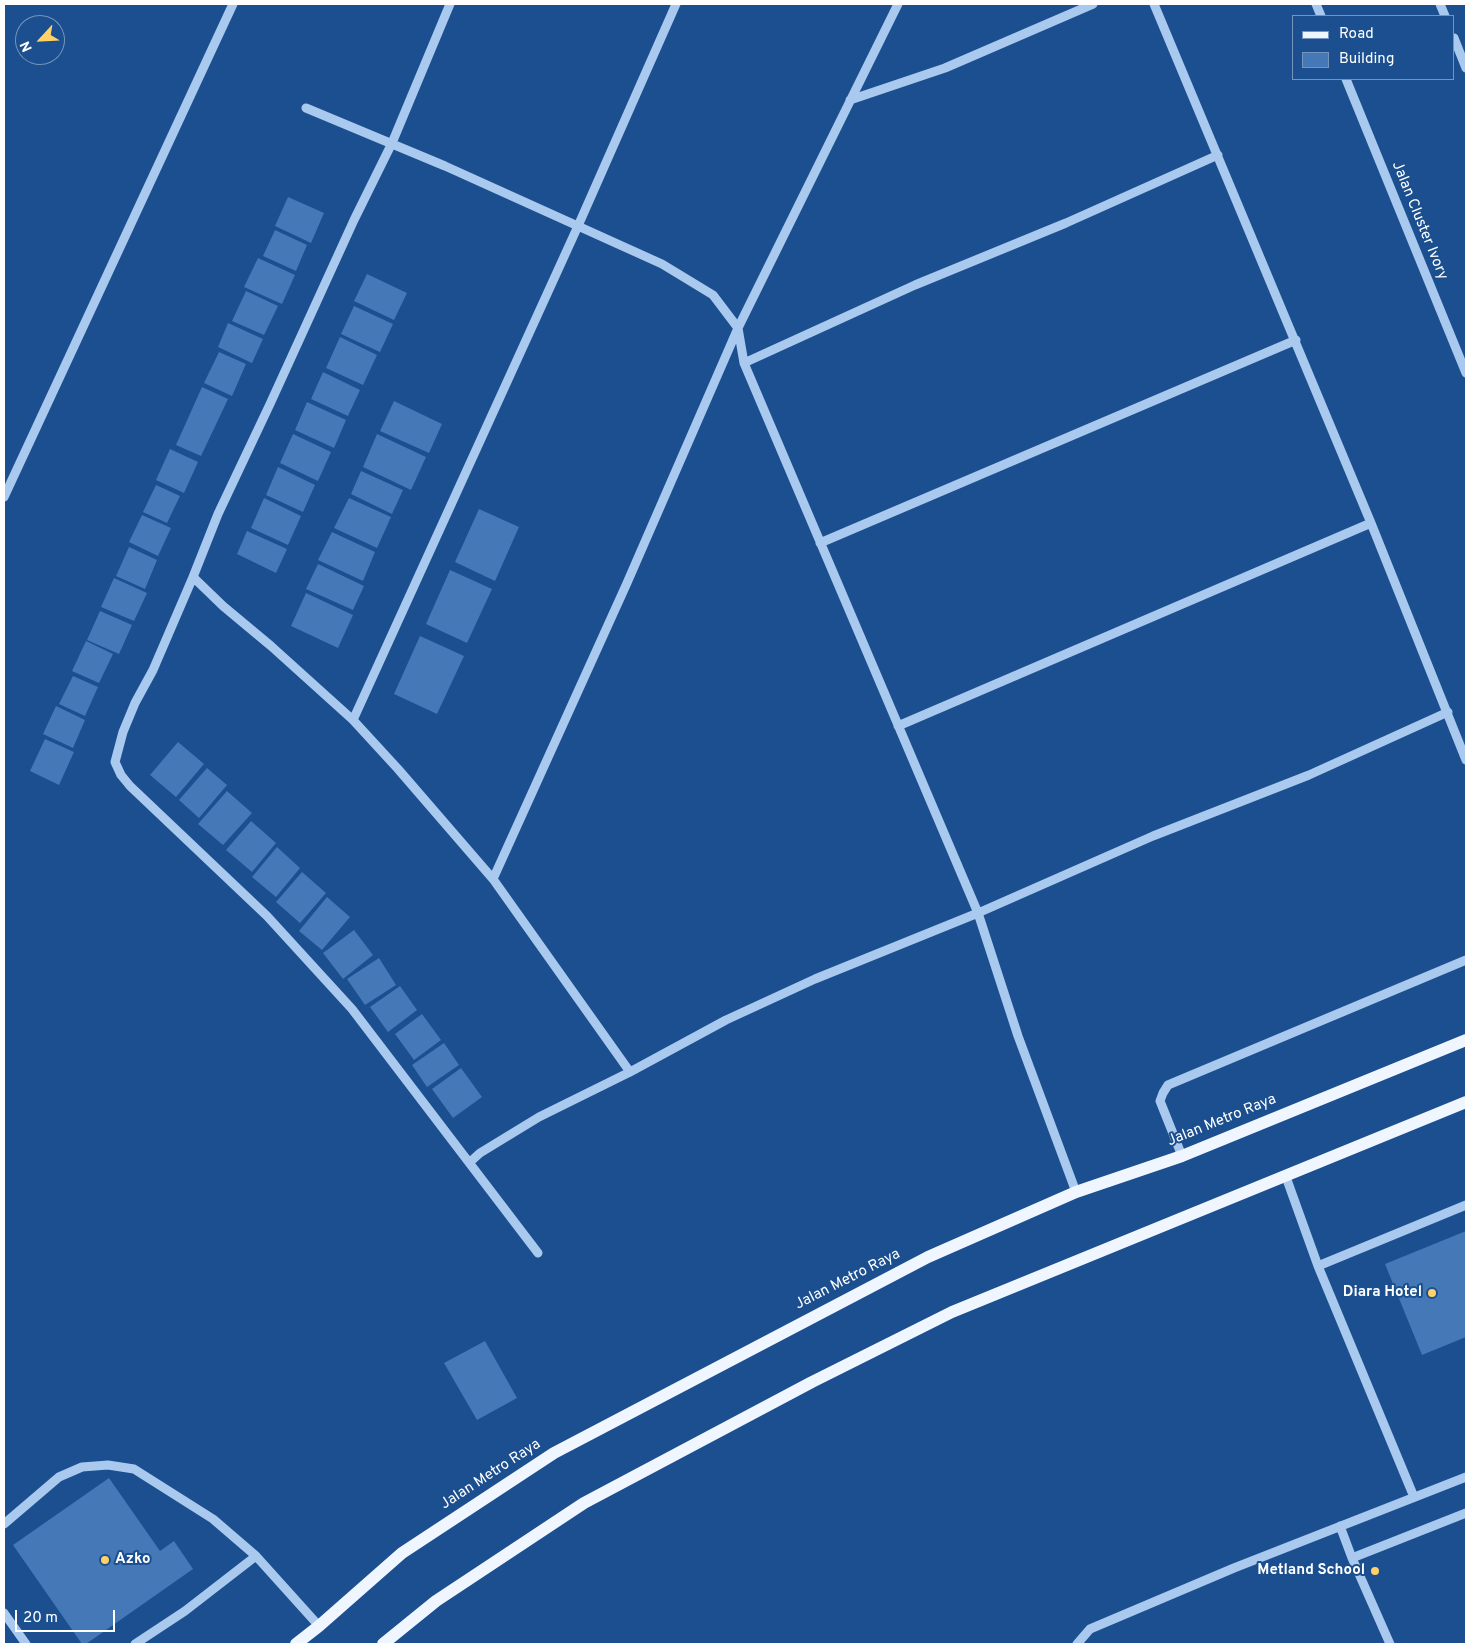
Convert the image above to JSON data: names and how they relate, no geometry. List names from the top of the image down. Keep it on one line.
{"streets":{"main road":["Jalan Metro Raya"],"street":["Jalan Cluster Ivory"]},"places":["Diara Hotel","Azko","Metland School"],"legend":["Road","Building"],"scale_bar":"20 m","north":"bottom left"}
